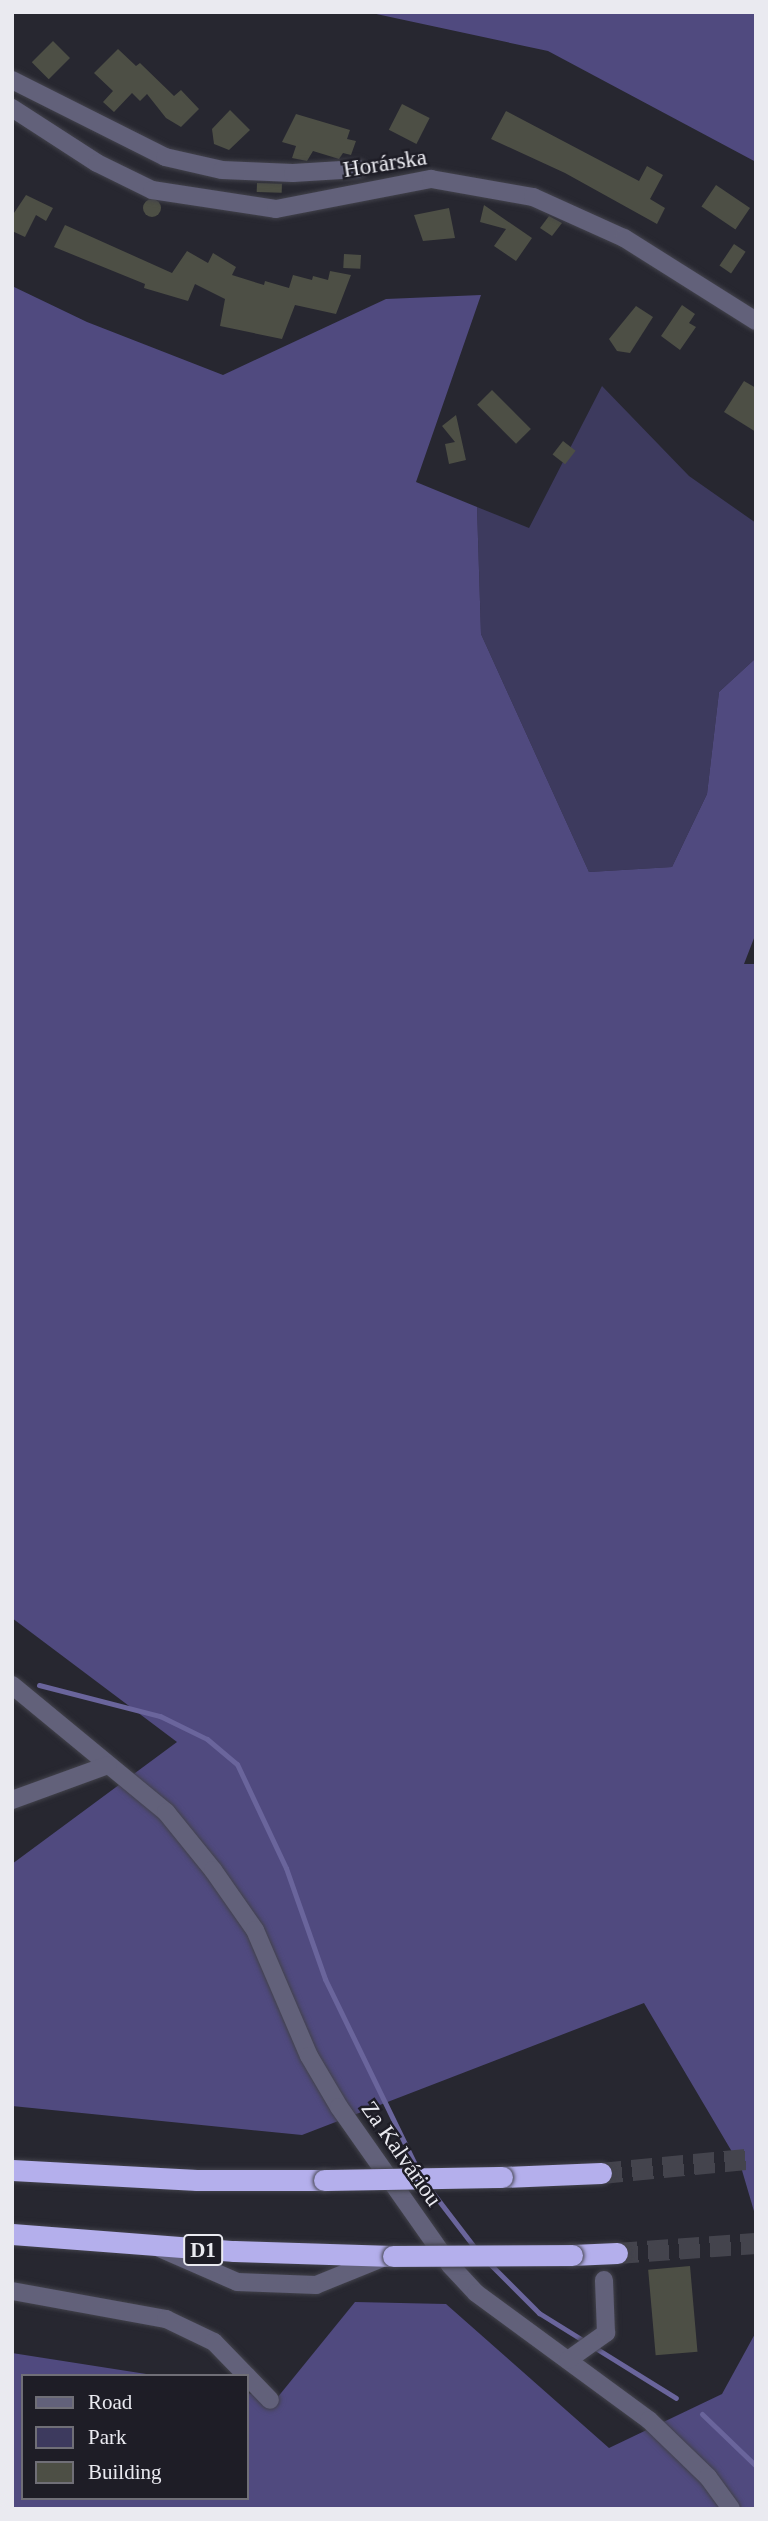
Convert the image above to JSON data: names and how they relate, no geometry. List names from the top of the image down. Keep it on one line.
{"streets":{"highway":["D1"],"street":["Horárska","Za Kalváriou"]},"legend":["Road","Park","Building"]}
